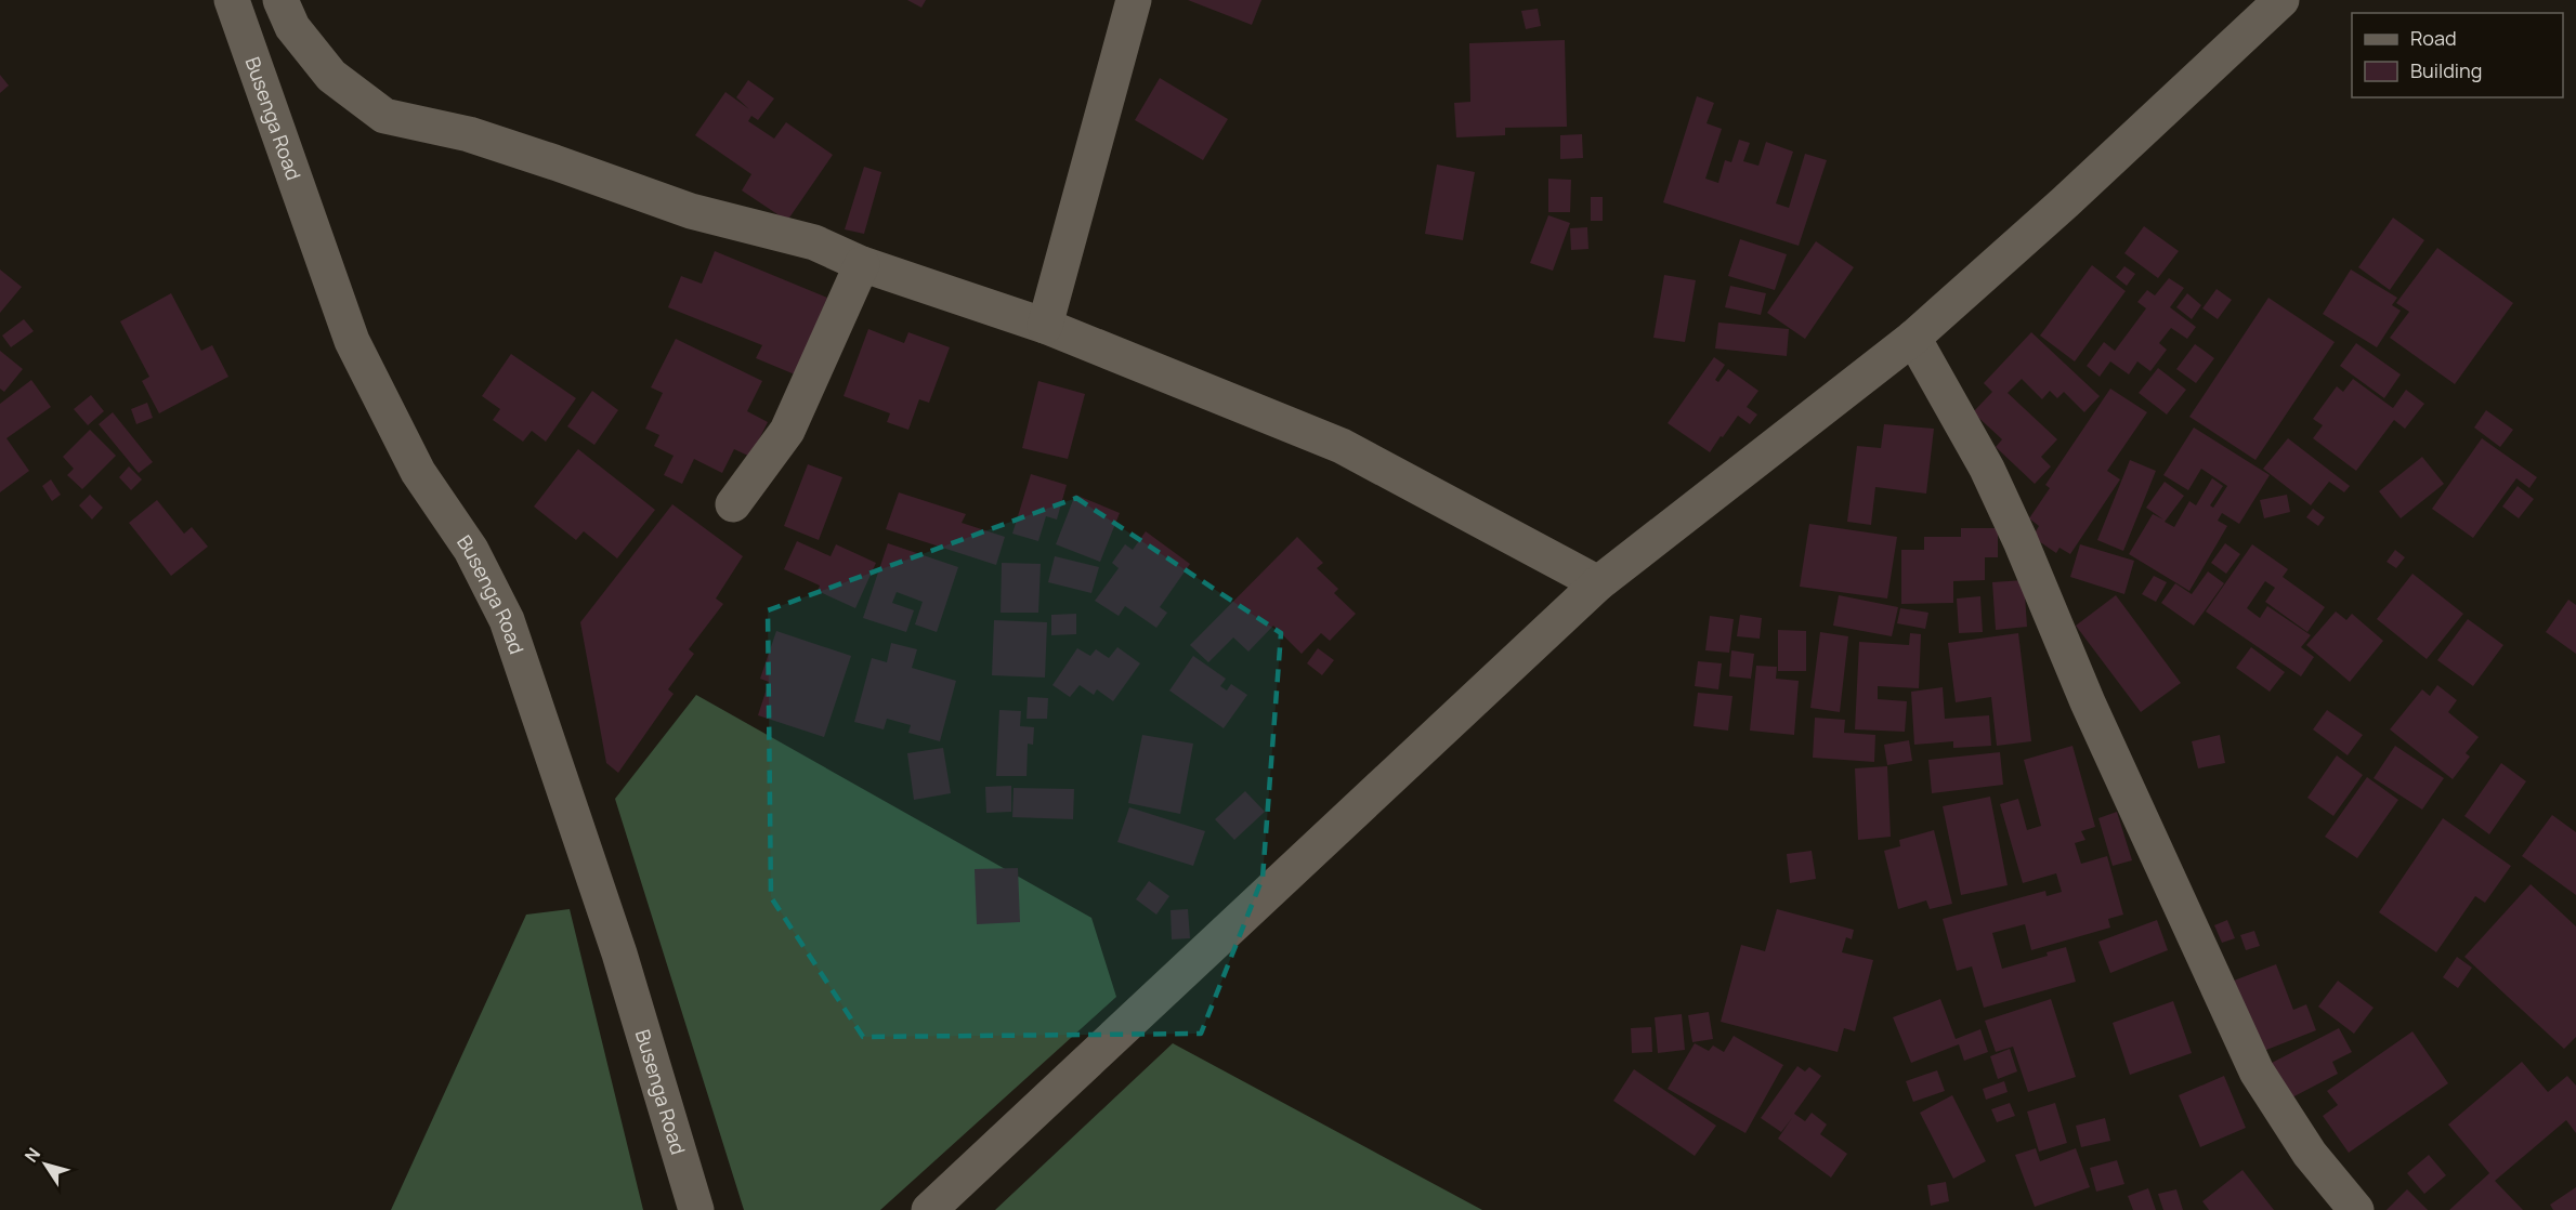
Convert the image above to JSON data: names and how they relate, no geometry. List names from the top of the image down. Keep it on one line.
{"streets":{"street":["Busenga Road"]},"legend":["Road","Building"],"north":"top left"}
